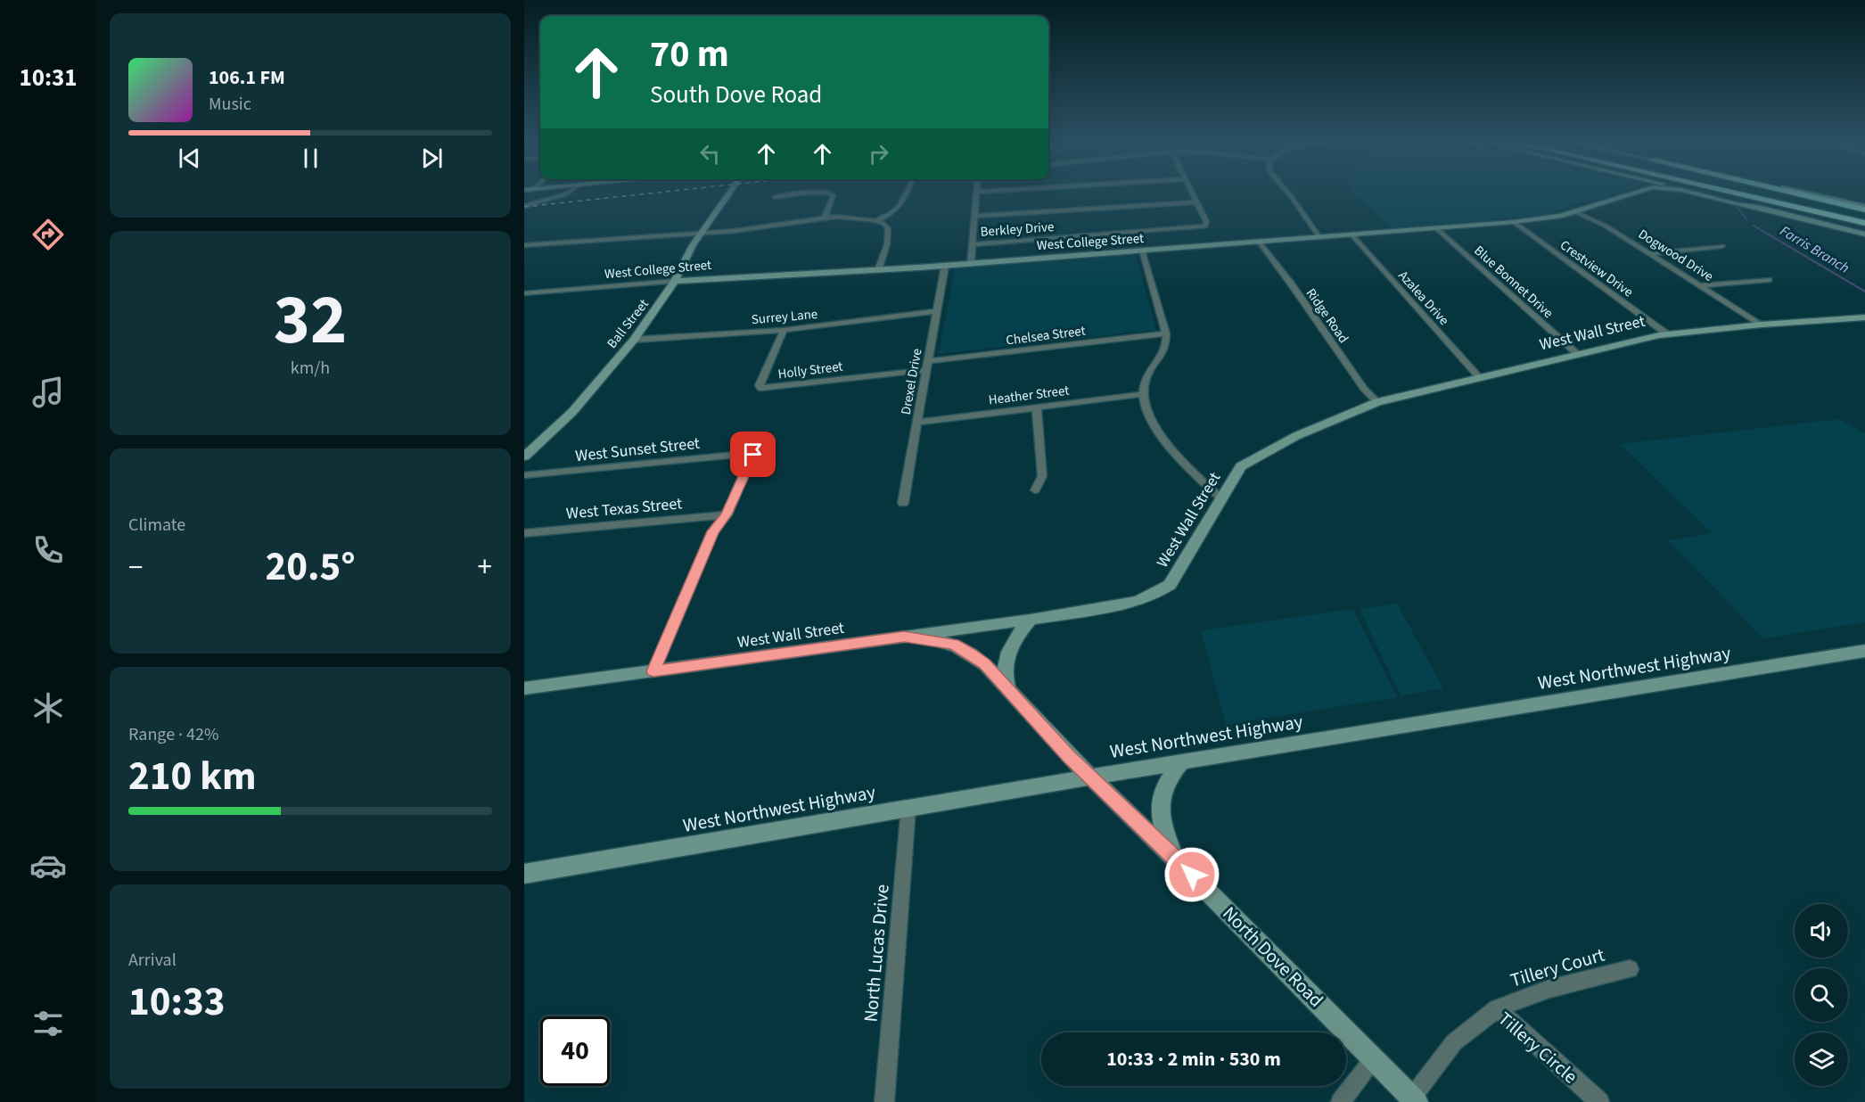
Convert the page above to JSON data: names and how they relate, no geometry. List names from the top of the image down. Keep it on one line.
{"streets":{"main road":["West College Street","Ball Street","West Wall Street","West Northwest Highway","North Dove Road"],"street":["Berkley Drive","Dogwood Drive","Crestview Drive","Blue Bonnet Drive","Azalea Drive","Ridge Road","Surrey Lane","Chelsea Street","Holly Street","Drexel Drive","Heather Street","West Sunset Street","West Texas Street","North Lucas Drive","Tillery Court","Tillery Circle"]},"crossings":[["West College Street","Dogwood Drive"],["West College Street","Crestview Drive"],["West College Street","Blue Bonnet Drive"],["West College Street","Azalea Drive"],["West College Street","Ridge Road"],["West College Street","Ball Street"],["West College Street","Drexel Drive"],["Dogwood Drive","West Wall Street"],["Crestview Drive","West Wall Street"],["Blue Bonnet Drive","West Wall Street"],["Azalea Drive","West Wall Street"],["Ridge Road","West Wall Street"],["Surrey Lane","Ball Street"],["Surrey Lane","Holly Street"],["Surrey Lane","Drexel Drive"],["West Wall Street","North Dove Road"],["Chelsea Street","Holly Street"],["Chelsea Street","Drexel Drive"],["Holly Street","Drexel Drive"],["Drexel Drive","Heather Street"],["West Sunset Street","West Texas Street"],["West Northwest Highway","North Lucas Drive"],["West Northwest Highway","North Dove Road"],["North Dove Road","Tillery Circle"],["Tillery Court","Tillery Circle"]],"water":["Farris Branch"],"page":{"tabs":"10:31","turn":["70 m","South Dove Road"],"song":["106.1 FM","Music"],"tile":[["32","km/h"],"Climate",["Range · 42%","210 km"],["Arrival","10:33"]],"heat":["−","20.5°","+"],"limit":"40","trip":"10:33 · 2 min · 530 m"}}
